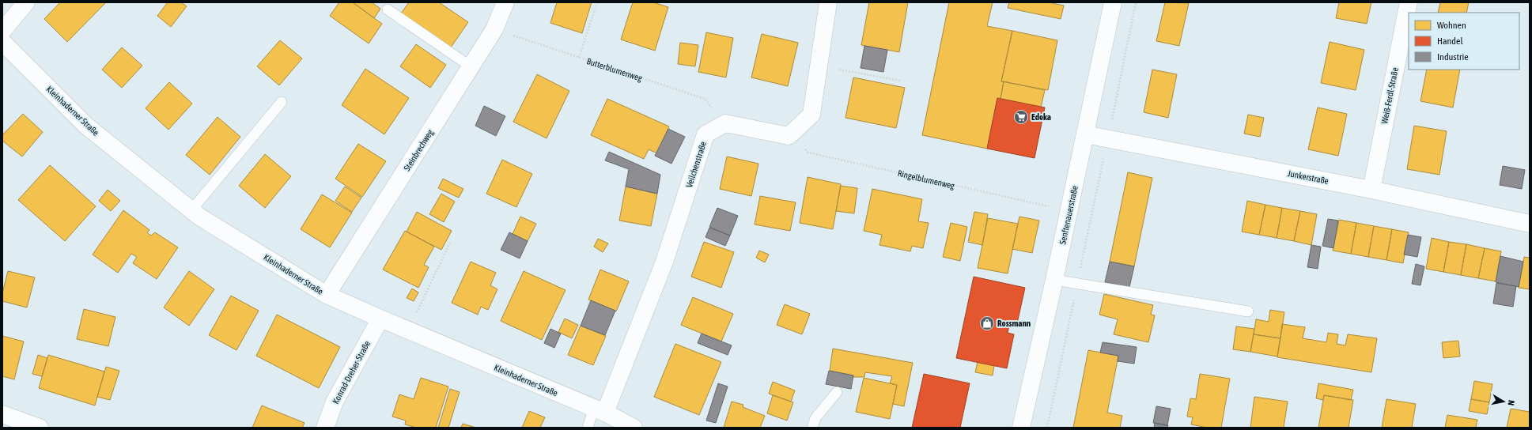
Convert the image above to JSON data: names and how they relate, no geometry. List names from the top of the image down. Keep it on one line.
{"streets":{"street":["Weiß-Ferdl-Straße","Kleinhaderner Straße","Steinbrechweg","Veilchenstraße","Junkerstraße","Senftenauerstraße","Konrad-Dreher-Straße"],"path":["Butterblumenweg","Ringelblumenweg"]},"crossings":[["Butterblumenweg","Steinbrechweg"],["Butterblumenweg","Veilchenstraße"],["Weiß-Ferdl-Straße","Junkerstraße"],["Kleinhaderner Straße","Steinbrechweg"],["Kleinhaderner Straße","Veilchenstraße"],["Kleinhaderner Straße","Konrad-Dreher-Straße"],["Junkerstraße","Senftenauerstraße"],["Ringelblumenweg","Senftenauerstraße"]],"places":{"supermarket":["Edeka"],"shop":["Rossmann"]},"legend":["Wohnen","Handel","Industrie"],"north":"right"}
